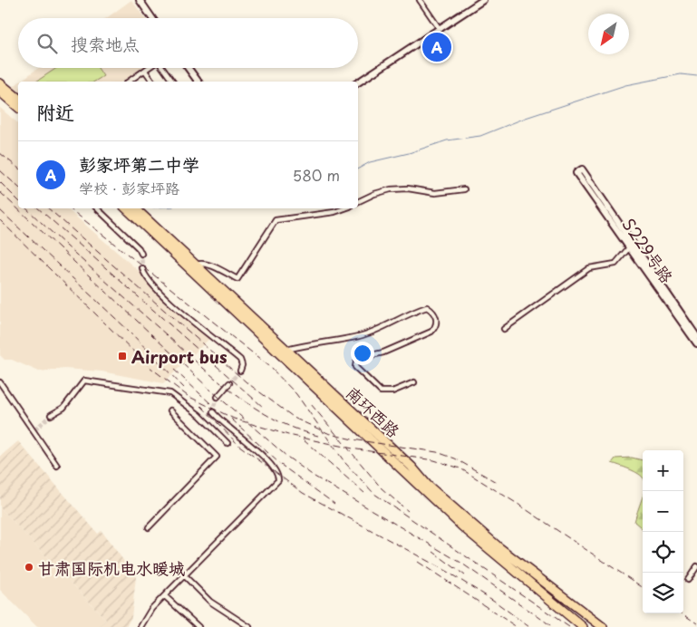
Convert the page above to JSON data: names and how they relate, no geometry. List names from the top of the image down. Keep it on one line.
{"streets":{"highway":["南环西路"],"street":["S229号路"]},"places":{"transit":["Airport bus"],"other":["甘肃国际机电水暖城"]},"north":"bottom left","page":{"search":"搜索地点","pins":"A","heading":"附近","list":[{"mark":"A","name":"彭家坪第二中学","note":"学校 · 彭家坪路","value":"580 m"}],"map_buttons":["+","−"]}}
